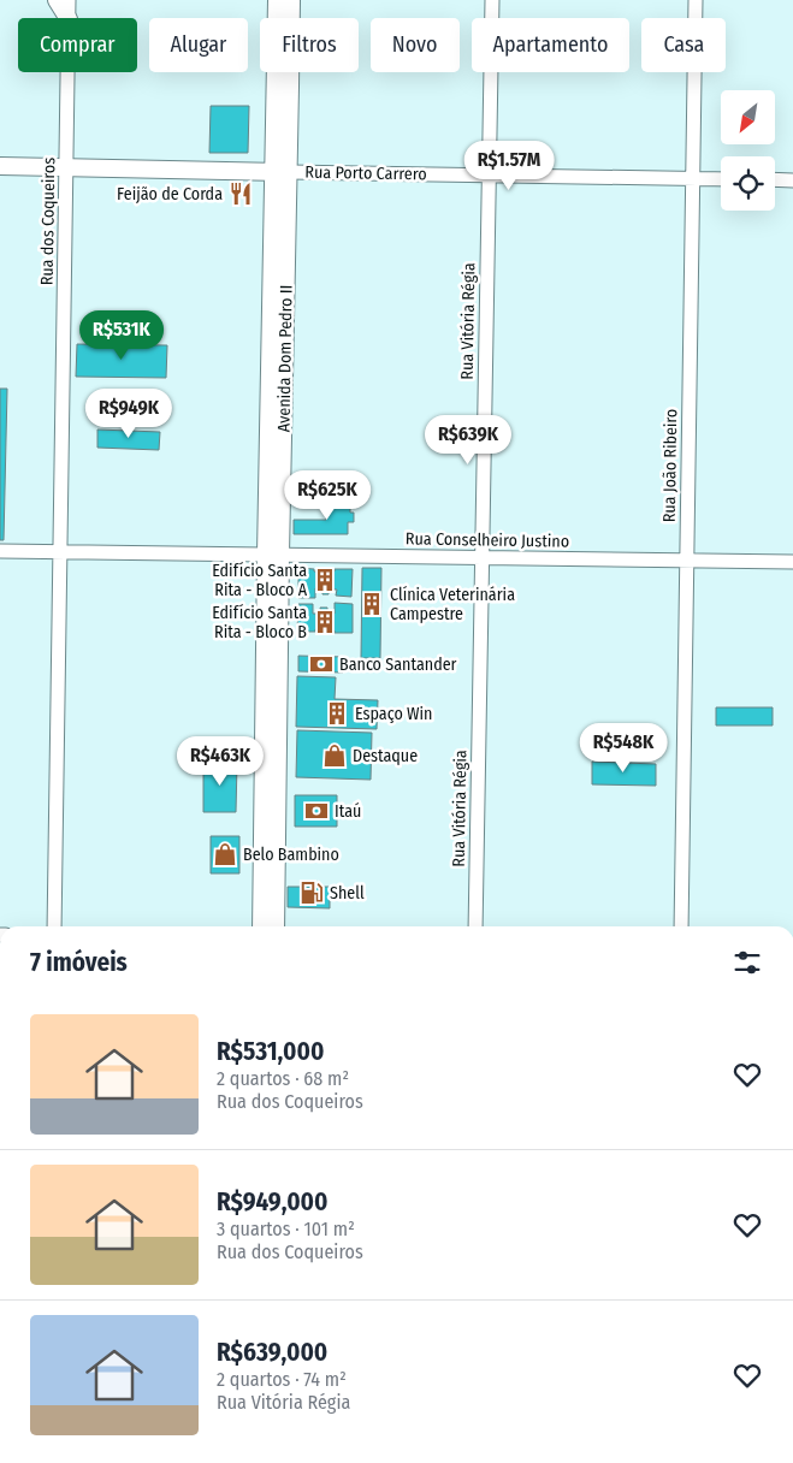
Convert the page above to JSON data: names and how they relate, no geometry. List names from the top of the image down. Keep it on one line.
{"streets":{"main road":["Rua Porto Carrero","Avenida Dom Pedro II"],"street":["Rua dos Coqueiros","Rua Vitória Régia","Rua João Ribeiro","Rua Conselheiro Justino"]},"crossings":[["Rua Porto Carrero","Rua dos Coqueiros"],["Rua Porto Carrero","Rua Vitória Régia"],["Rua Porto Carrero","Avenida Dom Pedro II"],["Rua Porto Carrero","Rua João Ribeiro"],["Rua dos Coqueiros","Rua Conselheiro Justino"],["Rua Vitória Régia","Rua Conselheiro Justino"],["Avenida Dom Pedro II","Rua Conselheiro Justino"],["Rua João Ribeiro","Rua Conselheiro Justino"]],"places":{"restaurant":["Feijão de Corda"],"building":["Edifício Santa Rita - Bloco A","Clínica Veterinária Campestre","Edifício Santa Rita - Bloco B","Espaço Win"],"bank":["Banco Santander","Itaú"],"shop":["Destaque","Belo Bambino"],"fuel station":["Shell"]},"north":"bottom left","page":{"chip":["Comprar","Alugar","Filtros","Novo","Apartamento","Casa"],"price":["R$1.57M","R$531K","R$949K","R$639K","R$625K","R$548K","R$463K"],"heading":"7 imóveis","list":[{"name":"R$531,000","note":"2 quartos · 68 m² · Rua dos Coqueiros"},{"name":"R$949,000","note":"3 quartos · 101 m² · Rua dos Coqueiros"},{"name":"R$639,000","note":"2 quartos · 74 m² · Rua Vitória Régia"}]}}
